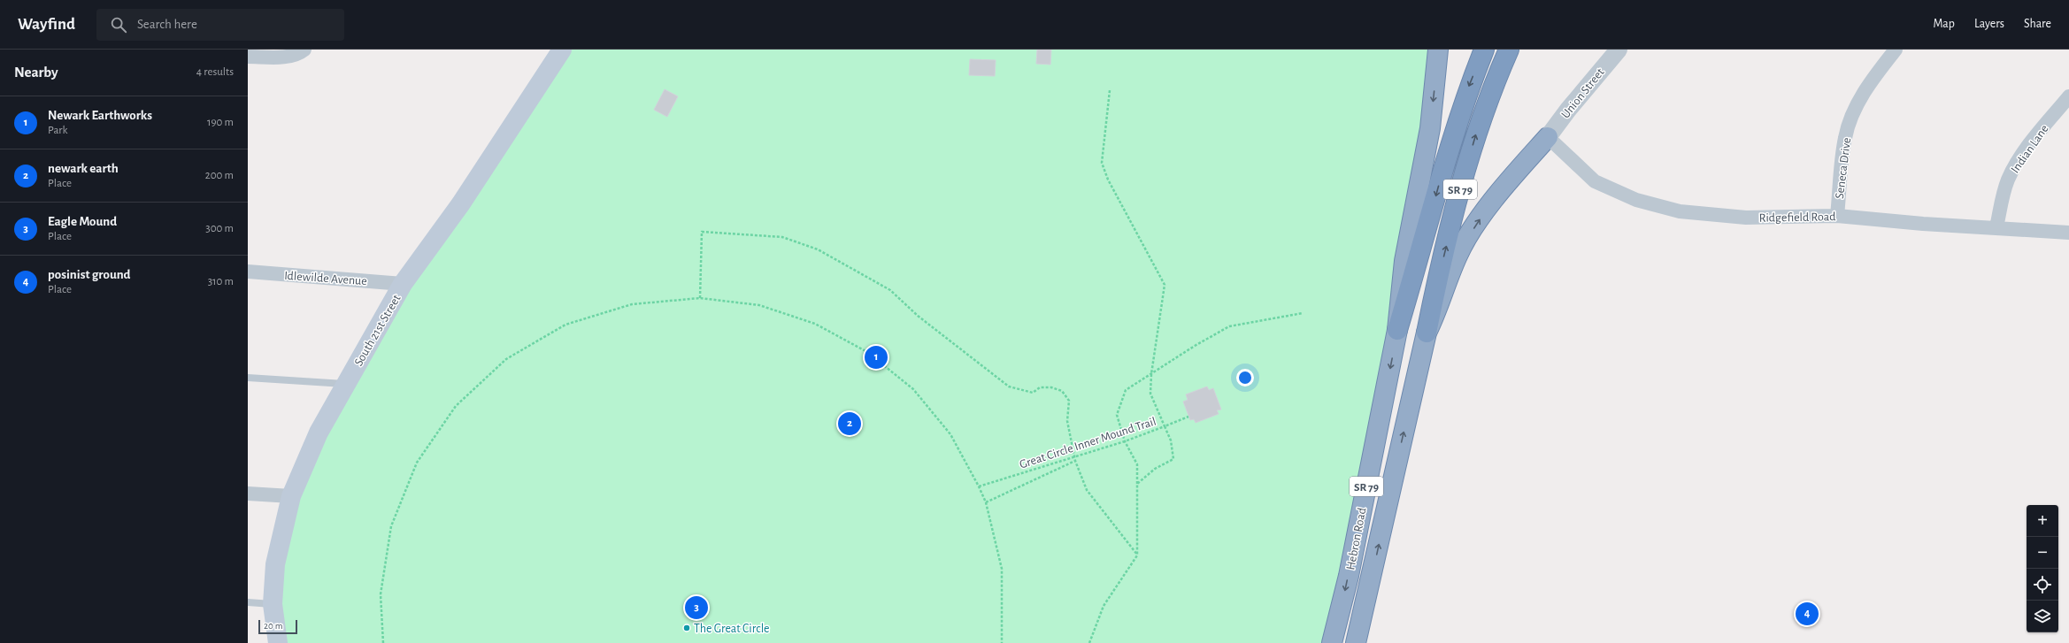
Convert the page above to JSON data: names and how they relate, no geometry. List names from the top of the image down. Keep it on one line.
{"streets":{"highway":["SR 79","Hebron Road"],"main road":["South 21st Street"],"street":["Union Street","Indian Lane","Seneca Drive","Ridgefield Road","Idlewilde Avenue"],"path":["Great Circle Inner Mound Trail"]},"crossings":[["Union Street","Ridgefield Road"],["Union Street","Hebron Road"],["Indian Lane","Ridgefield Road"],["Seneca Drive","Ridgefield Road"],["SR 79","Hebron Road"],["Ridgefield Road","Hebron Road"],["Idlewilde Avenue","South 21st Street"]],"places":["The Great Circle"],"scale_bar":"20 m","page":{"header":"Wayfind","search":"Search here","nav":["Map","Layers","Share"],"heading":["Nearby","4 results"],"list":[{"mark":"1","name":"Newark Earthworks","note":"Park","value":"190 m"},{"mark":"2","name":"newark earth","note":"Place","value":"200 m"},{"mark":"3","name":"Eagle Mound","note":"Place","value":"300 m"},{"mark":"4","name":"posinist ground","note":"Place","value":"310 m"}],"pins":["1","2","3","4"],"map_buttons":["+","−"],"scale":"20 m"}}
